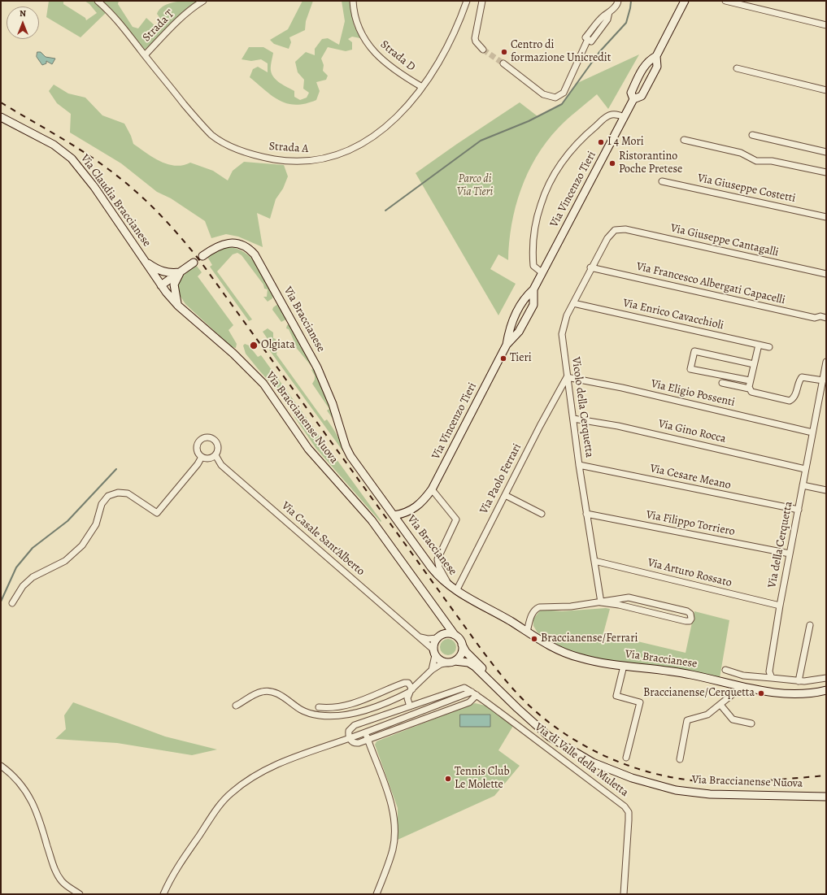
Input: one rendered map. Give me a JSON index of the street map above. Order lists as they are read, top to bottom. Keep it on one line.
{"streets":{"street":["Strada T","Strada D","Strada A","Via Giuseppe Costetti","Via Vincenzo Tieri","Via Claudia Braccianese","Via Giuseppe Cantagalli","Via Francesco Albergati Capacelli","Via Enrico Cavacchioli","Via Braccianese","Via Eligio Possenti","Vicolo della Cerquetta","Via Braccianense Nuova","Via Gino Rocca","Via Cesare Meano","Via Paolo Ferrari","Via Filippo Torriero","Via Casale Sant'Alberto","Via della Cerquetta","Via Arturo Rossato","Via di Valle della Muletta"]},"crossings":[["Strada T","Strada A"],["Strada D","Strada A"],["Via Vincenzo Tieri","Via Braccianese"],["Via Giuseppe Cantagalli","Vicolo della Cerquetta"],["Via Francesco Albergati Capacelli","Vicolo della Cerquetta"],["Via Enrico Cavacchioli","Vicolo della Cerquetta"],["Via Braccianese","Via Paolo Ferrari"],["Via Eligio Possenti","Vicolo della Cerquetta"],["Via Eligio Possenti","Via Paolo Ferrari"],["Via Eligio Possenti","Via della Cerquetta"],["Vicolo della Cerquetta","Via Gino Rocca"],["Vicolo della Cerquetta","Via Cesare Meano"],["Vicolo della Cerquetta","Via Paolo Ferrari"],["Vicolo della Cerquetta","Via Filippo Torriero"],["Vicolo della Cerquetta","Via Arturo Rossato"],["Via Braccianense Nuova","Via Casale Sant'Alberto"],["Via Gino Rocca","Via della Cerquetta"],["Via Cesare Meano","Via della Cerquetta"],["Via Filippo Torriero","Via della Cerquetta"],["Via della Cerquetta","Via Arturo Rossato"]],"parks":["Parco di Via Tieri"],"places":["Centro di formazione Unicredit","I 4 Mori","Ristorantino Poche Pretese","Olgiata","Tieri","Braccianense/Ferrari","Braccianense/Cerquetta","Tennis Club Le Molette"],"north":"top"}
